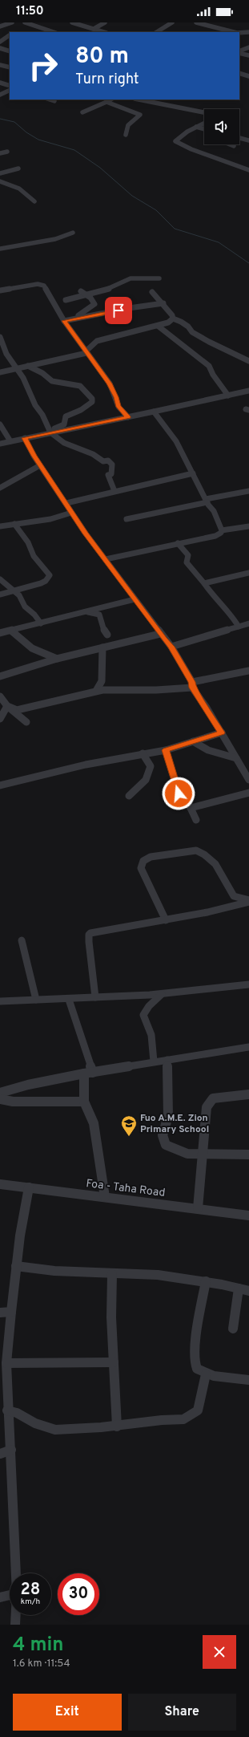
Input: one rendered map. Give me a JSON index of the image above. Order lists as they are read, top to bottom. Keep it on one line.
{"streets":{"street":["Foa - Taha Road"]},"places":{"school or university":["Fuo A.M.E. Zion Primary School"]},"page":{"status":"11:50","turn":["80 m","Turn right"],"speed":"28 km/h","limit":"30","heading":["4 min","1.6 km · 11:54"],"buttons":["Exit","Share"]}}
